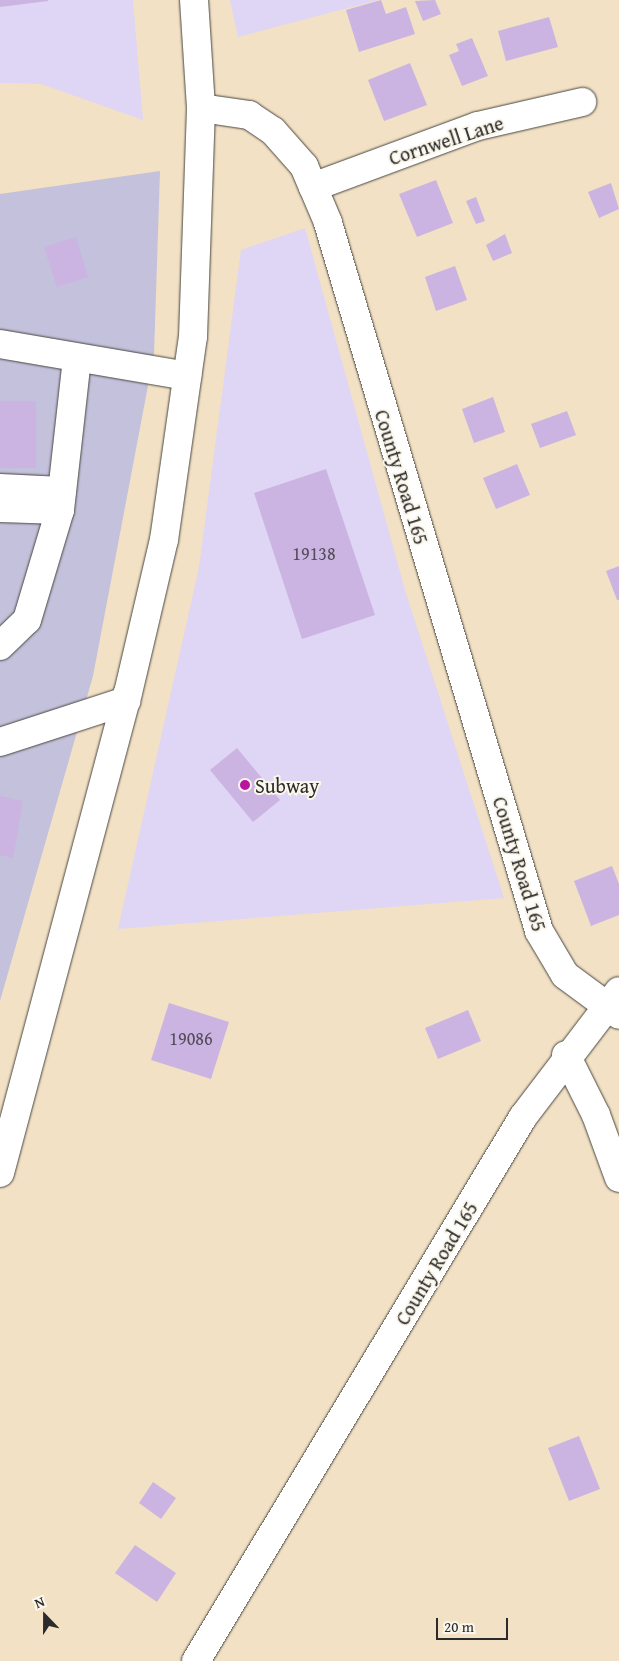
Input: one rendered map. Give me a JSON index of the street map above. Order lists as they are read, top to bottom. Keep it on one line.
{"streets":{"street":["Cornwell Lane","County Road 165"]},"crossings":[["Cornwell Lane","County Road 165"]],"places":["Subway"],"house_numbers":["19138","19086"],"scale_bar":"20 m","north":"top"}
